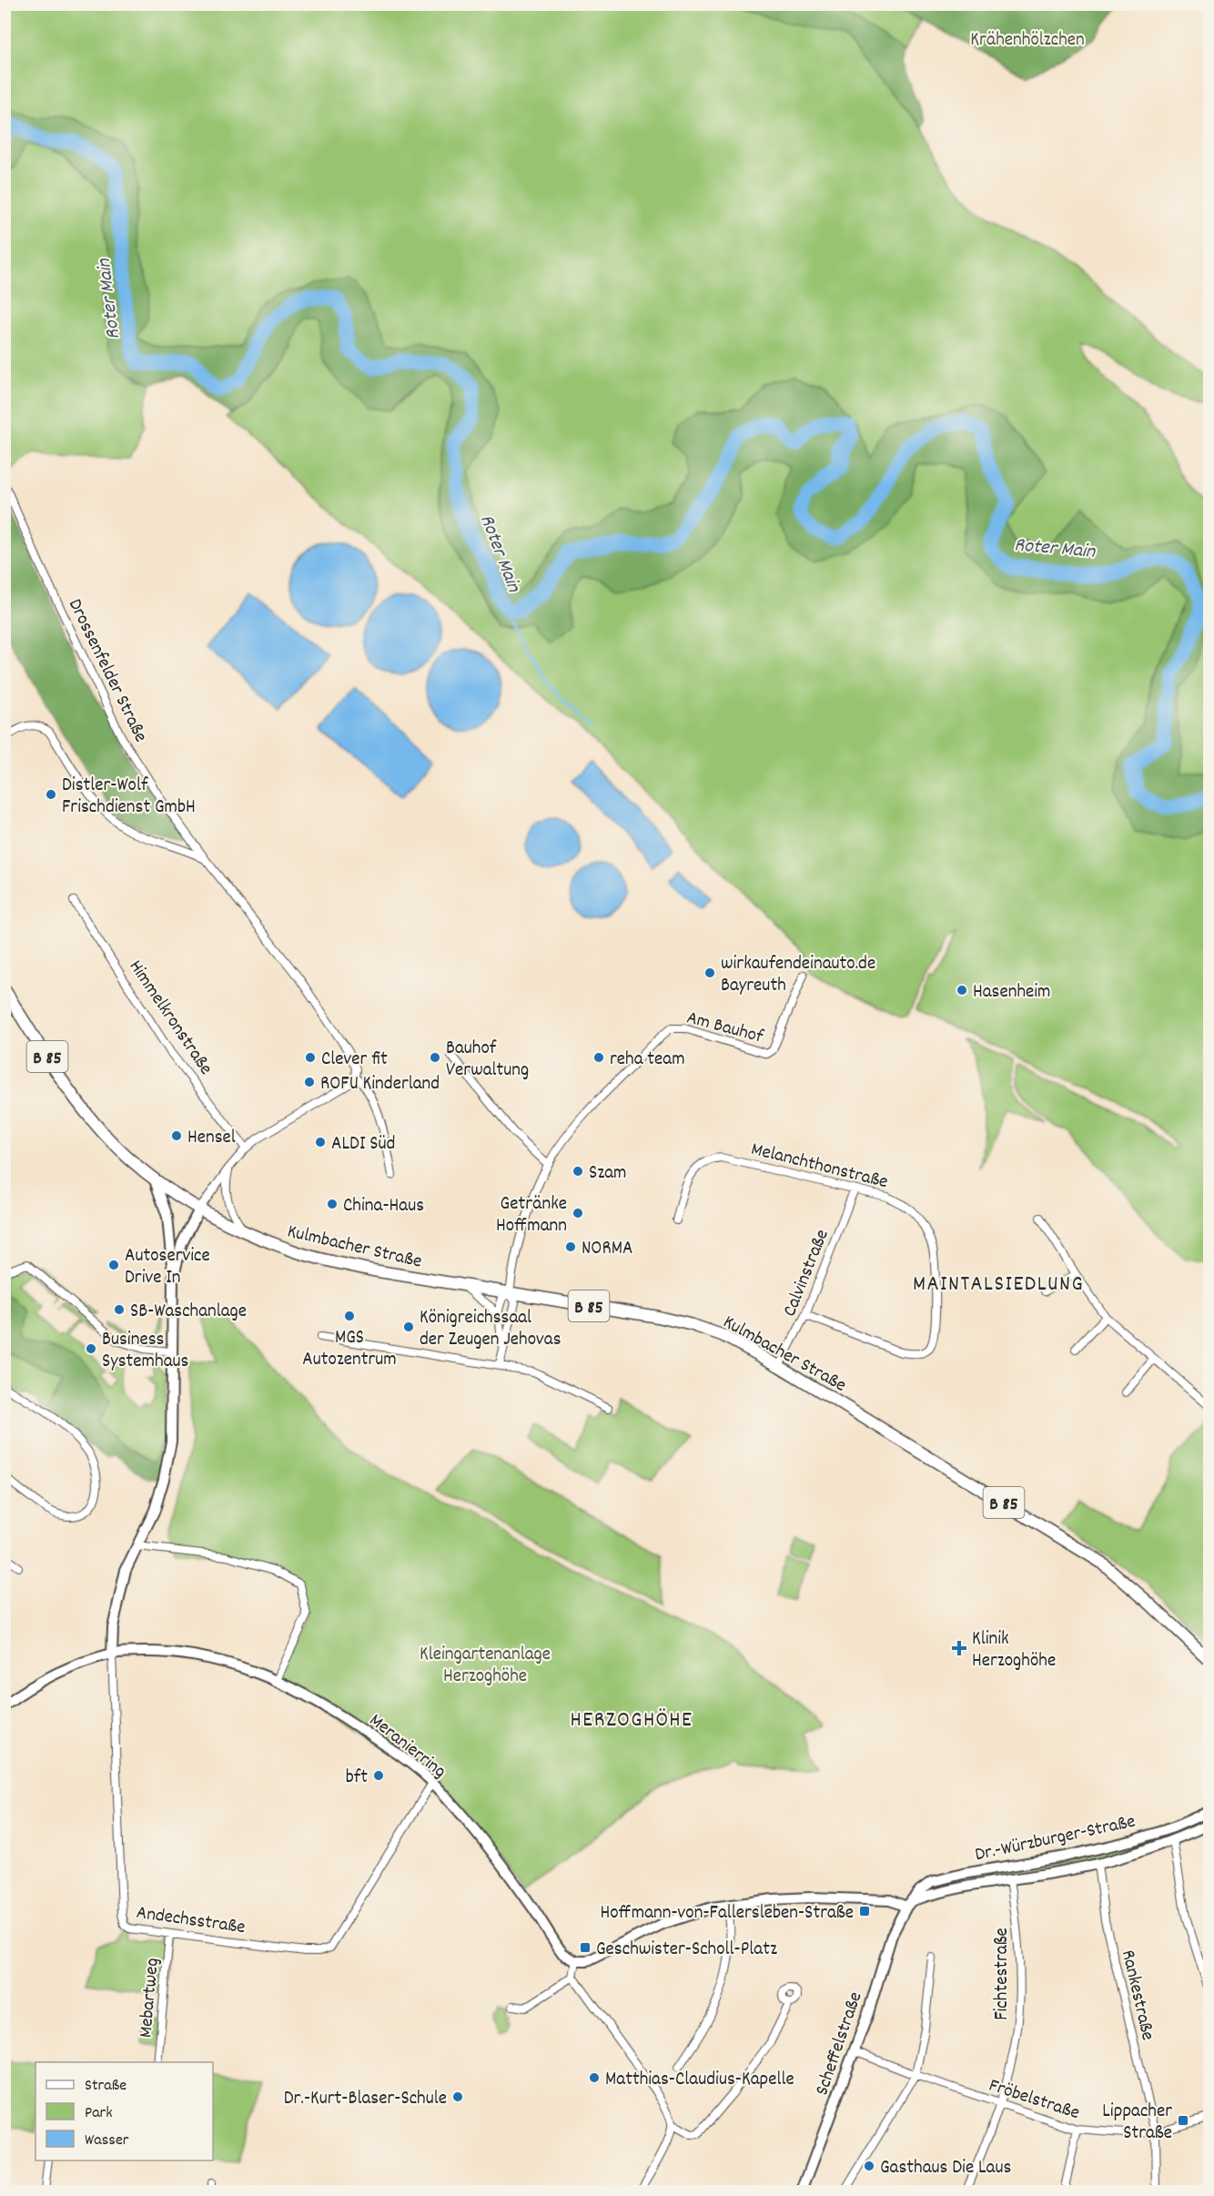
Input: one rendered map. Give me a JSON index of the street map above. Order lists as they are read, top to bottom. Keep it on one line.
{"streets":{"main road":["B 85","Kulmbacher Straße"],"street":["Drossenfelder Straße","Himmelkronstraße","Am Bauhof","Melanchthonstraße","Calvinstraße","Meranierring","Dr.-Würzburger-Straße","Andechsstraße","Fichtestraße","Rankestraße","Mebartweg","Scheffelstraße","Fröbelstraße"]},"crossings":[["Am Bauhof","Kulmbacher Straße"],["B 85","Kulmbacher Straße"],["Melanchthonstraße","Calvinstraße"],["Kulmbacher Straße","Calvinstraße"],["Meranierring","Andechsstraße"],["Dr.-Würzburger-Straße","Fichtestraße"],["Dr.-Würzburger-Straße","Rankestraße"],["Dr.-Würzburger-Straße","Scheffelstraße"],["Andechsstraße","Mebartweg"],["Fichtestraße","Fröbelstraße"],["Rankestraße","Fröbelstraße"],["Scheffelstraße","Fröbelstraße"]],"districts":["MAINTALSIEDLUNG","HERZOGHÖHE"],"water":["Roter Main"],"parks":["Krähenhölzchen","Kleingartenanlage Herzoghöhe"],"places":{"other":["Distler-Wolf Frischdienst GmbH","wirkaufendeinauto.de Bayreuth","Hasenheim","Clever fit","Bauhof Verwaltung","reha team","ROFU Kinderland","Hensel","ALDI Süd","Szam","China-Haus","Getränke Hoffmann","NORMA","Autoservice Drive In","SB-Waschanlage","MGS Autozentrum","Königreichssaal der Zeugen Jehovas","Business Systemhaus","bft","Matthias-Claudius-Kapelle","Dr.-Kurt-Blaser-Schule","Gasthaus Die Laus"],"health":["Klinik Herzoghöhe"],"transit":["Hoffmann-von-Fallersleben-Straße","Geschwister-Scholl-Platz","Lippacher Straße"]},"legend":["Straße","Park","Wasser"]}
